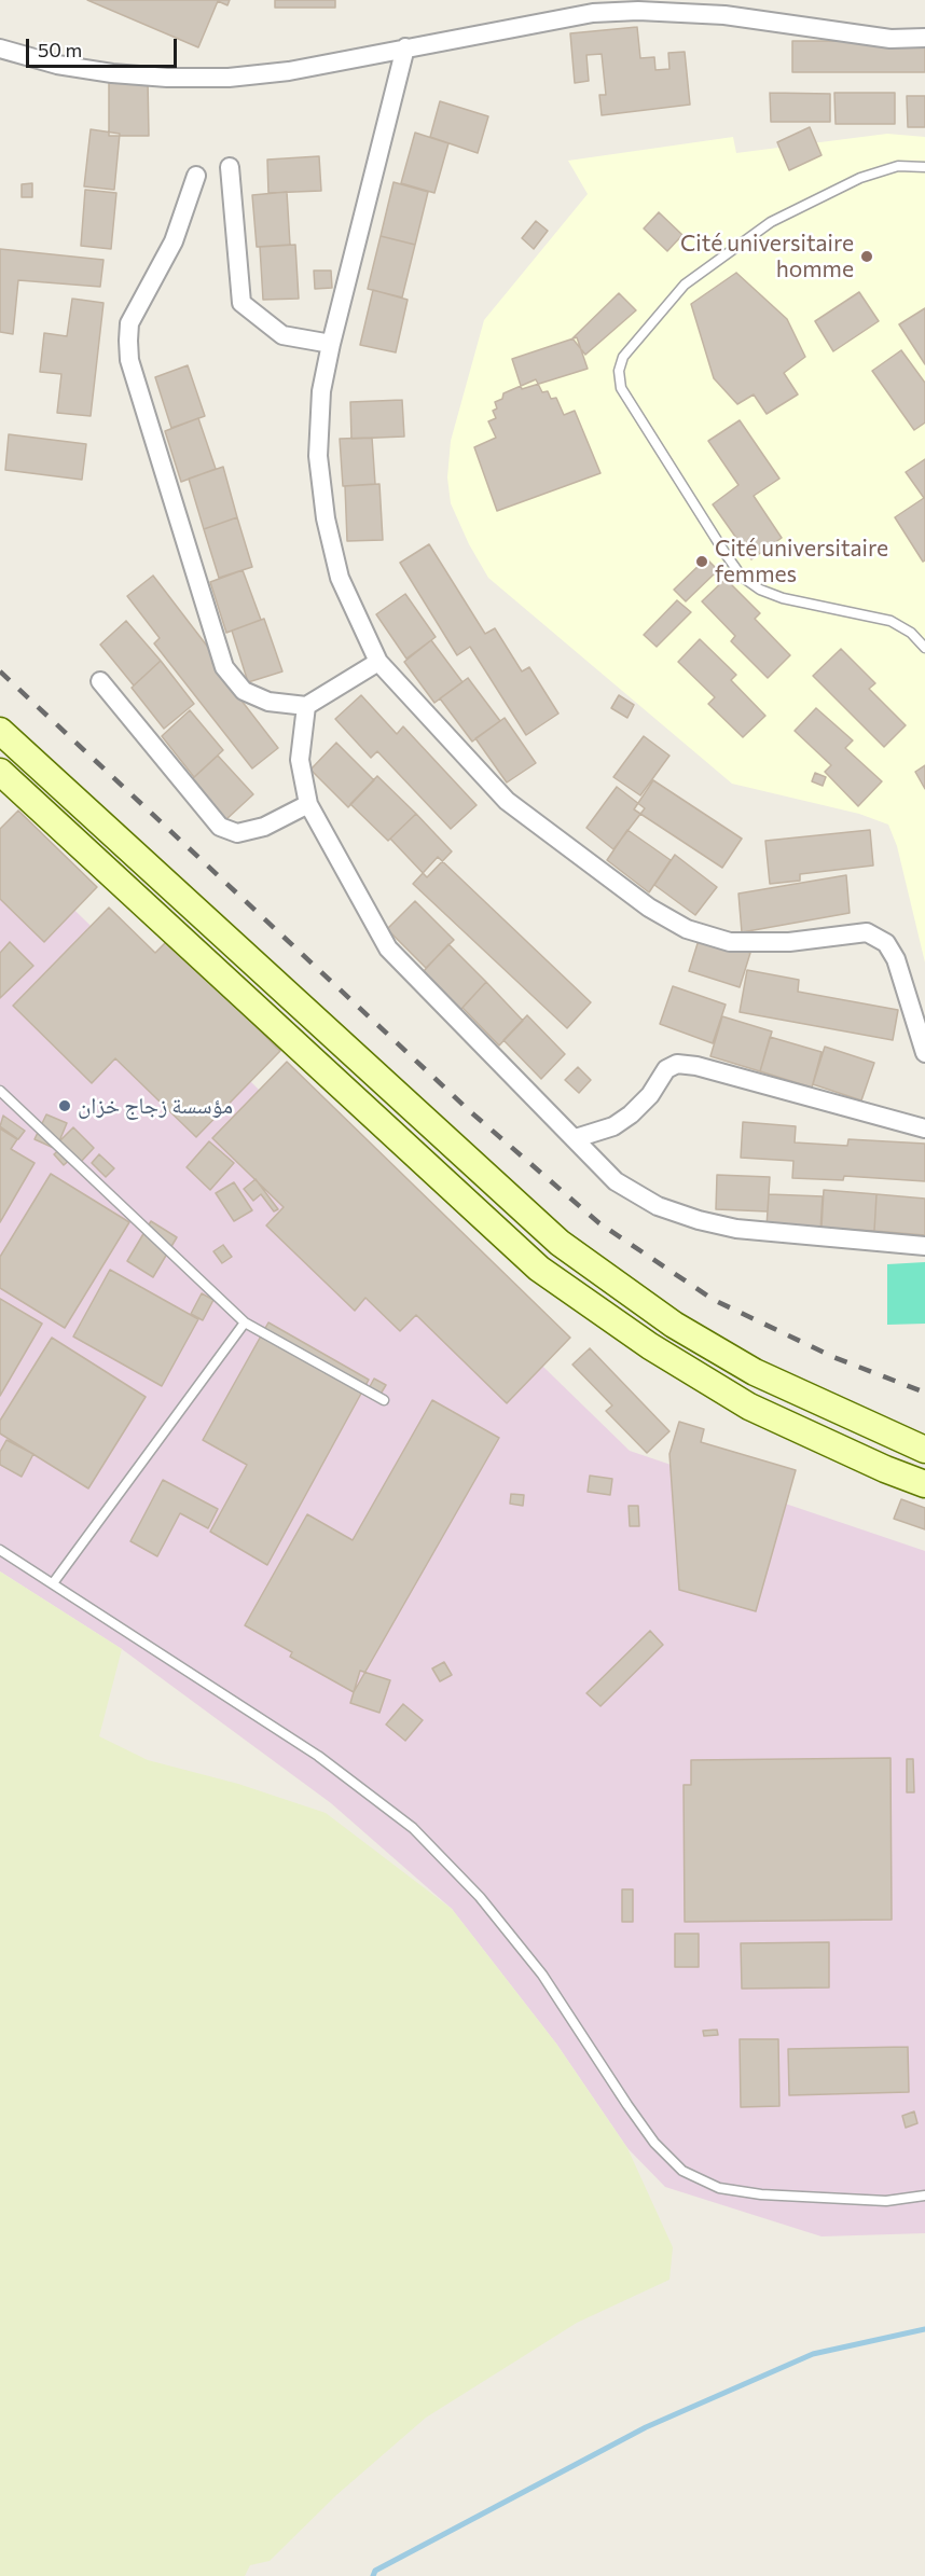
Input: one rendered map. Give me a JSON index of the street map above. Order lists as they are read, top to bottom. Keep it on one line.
{"places":["Cité universitaire homme","Cité universitaire femmes","مؤسسة زجاج خزان"],"scale_bar":"50 m"}
